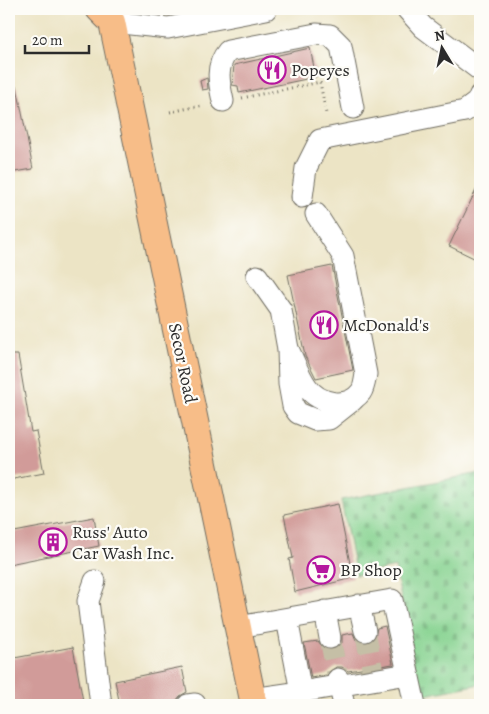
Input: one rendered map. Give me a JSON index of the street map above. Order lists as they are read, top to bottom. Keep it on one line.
{"streets":{"main road":["Secor Road"]},"places":{"restaurant":["Popeyes","McDonald's"],"building":["Russ' Auto Car Wash Inc."],"supermarket":["BP Shop"]},"scale_bar":"20 m","north":"top"}
